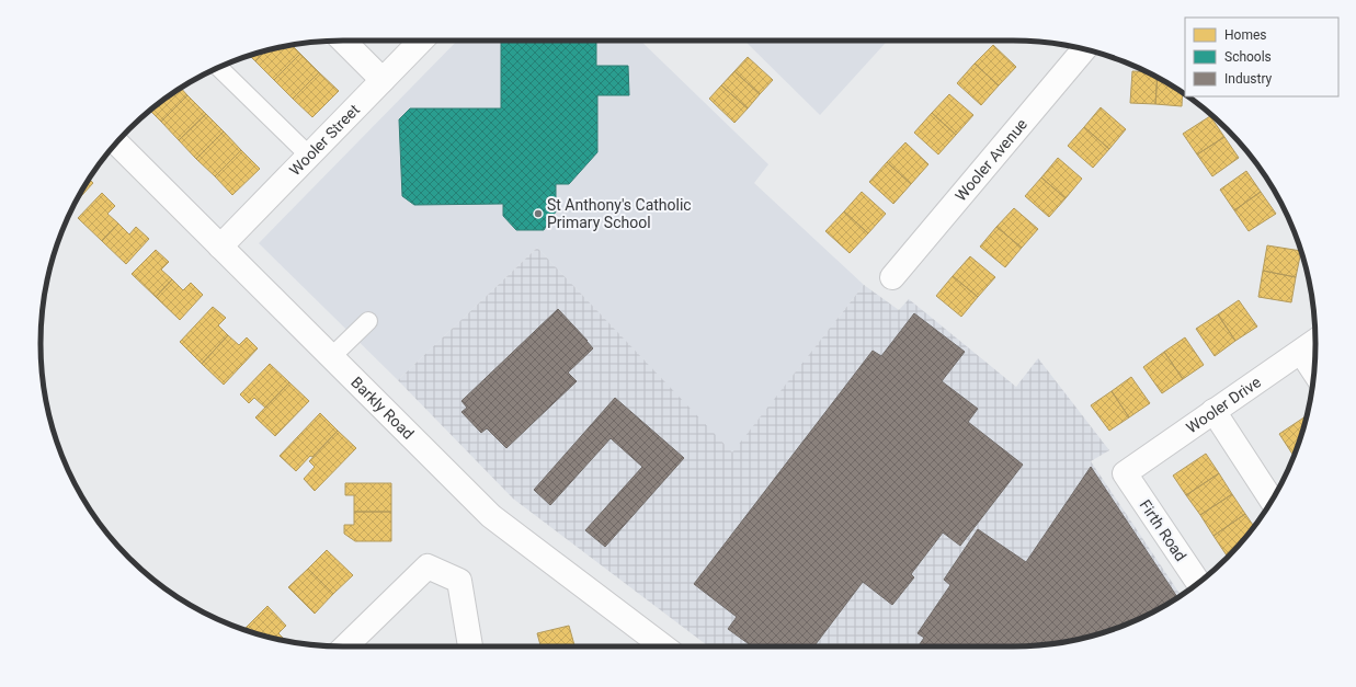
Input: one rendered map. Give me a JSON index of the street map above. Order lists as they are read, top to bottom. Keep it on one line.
{"streets":{"street":["Wooler Street","Wooler Avenue","Wooler Drive","Barkly Road","Firth Road"]},"crossings":[["Wooler Street","Barkly Road"],["Wooler Drive","Firth Road"]],"places":["St Anthony's Catholic Primary School"],"legend":["Homes","Schools","Industry"]}
